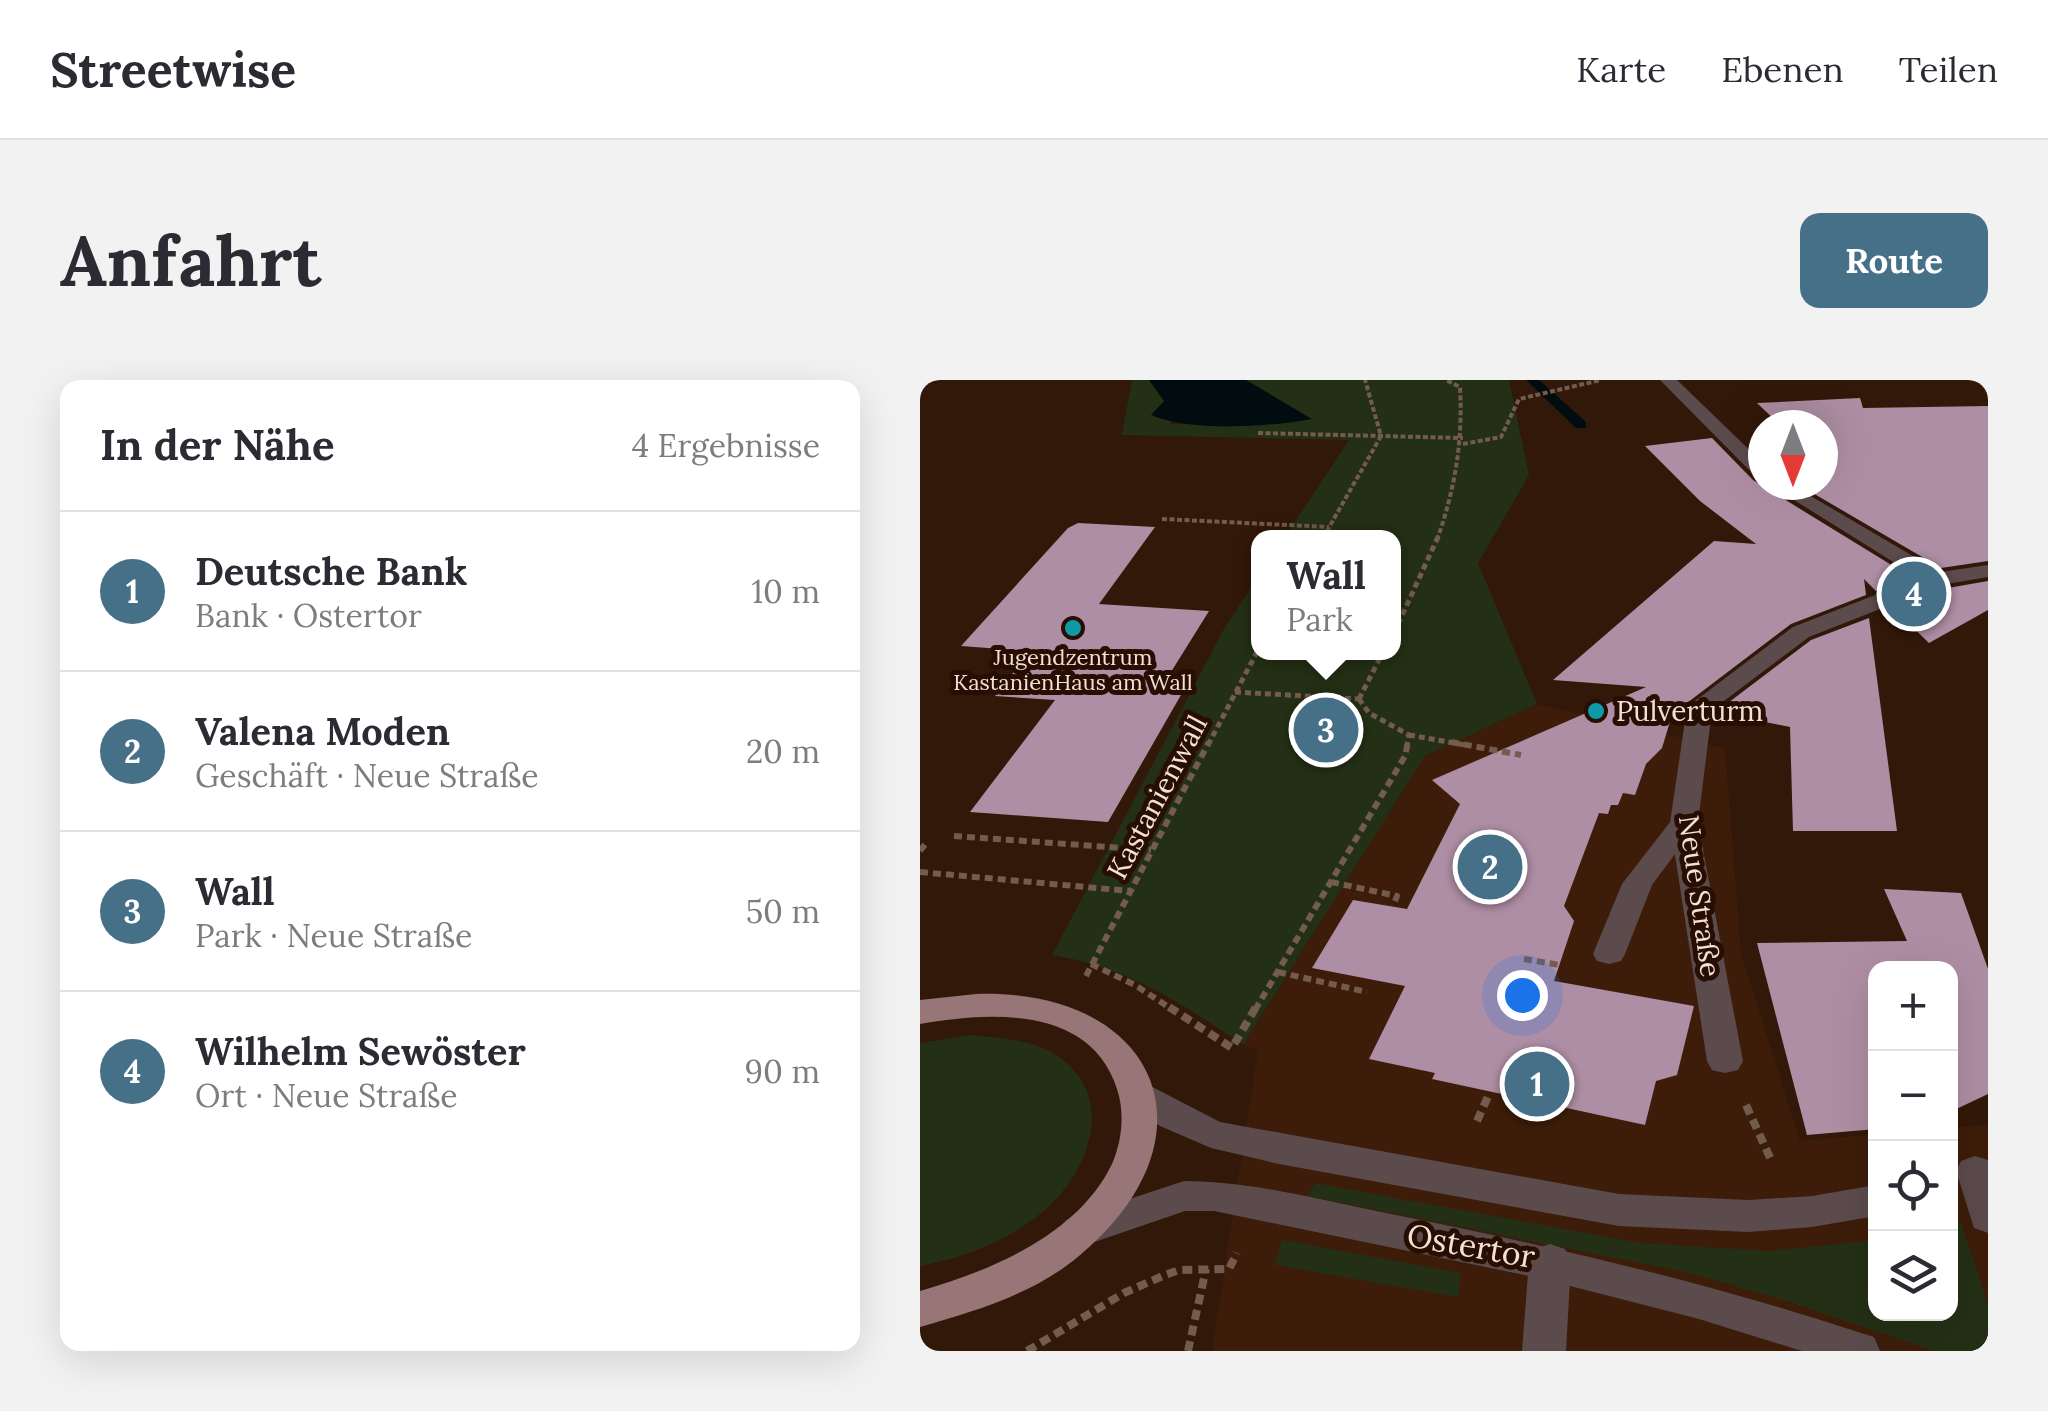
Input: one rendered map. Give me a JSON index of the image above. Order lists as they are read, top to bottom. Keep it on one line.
{"streets":{"main road":["Ostertor"],"street":["Neue Straße"],"path":["Kastanienwall"]},"places":["Jugendzentrum KastanienHaus am Wall","Pulverturm"],"north":"bottom","page":{"header":"Streetwise","nav":["Karte","Ebenen","Teilen"],"buttons":"Route","title":"Anfahrt","heading":["In der Nähe","4 Ergebnisse"],"list":[{"mark":"1","name":"Deutsche Bank","note":"Bank · Ostertor","value":"10 m"},{"mark":"2","name":"Valena Moden","note":"Geschäft · Neue Straße","value":"20 m"},{"mark":"3","name":"Wall","note":"Park · Neue Straße","value":"50 m"},{"mark":"4","name":"Wilhelm Sewöster","note":"Ort · Neue Straße","value":"90 m"}],"popup":["Wall","Park"],"pins":["4","3","2","1"],"map_buttons":["+","−"]}}
